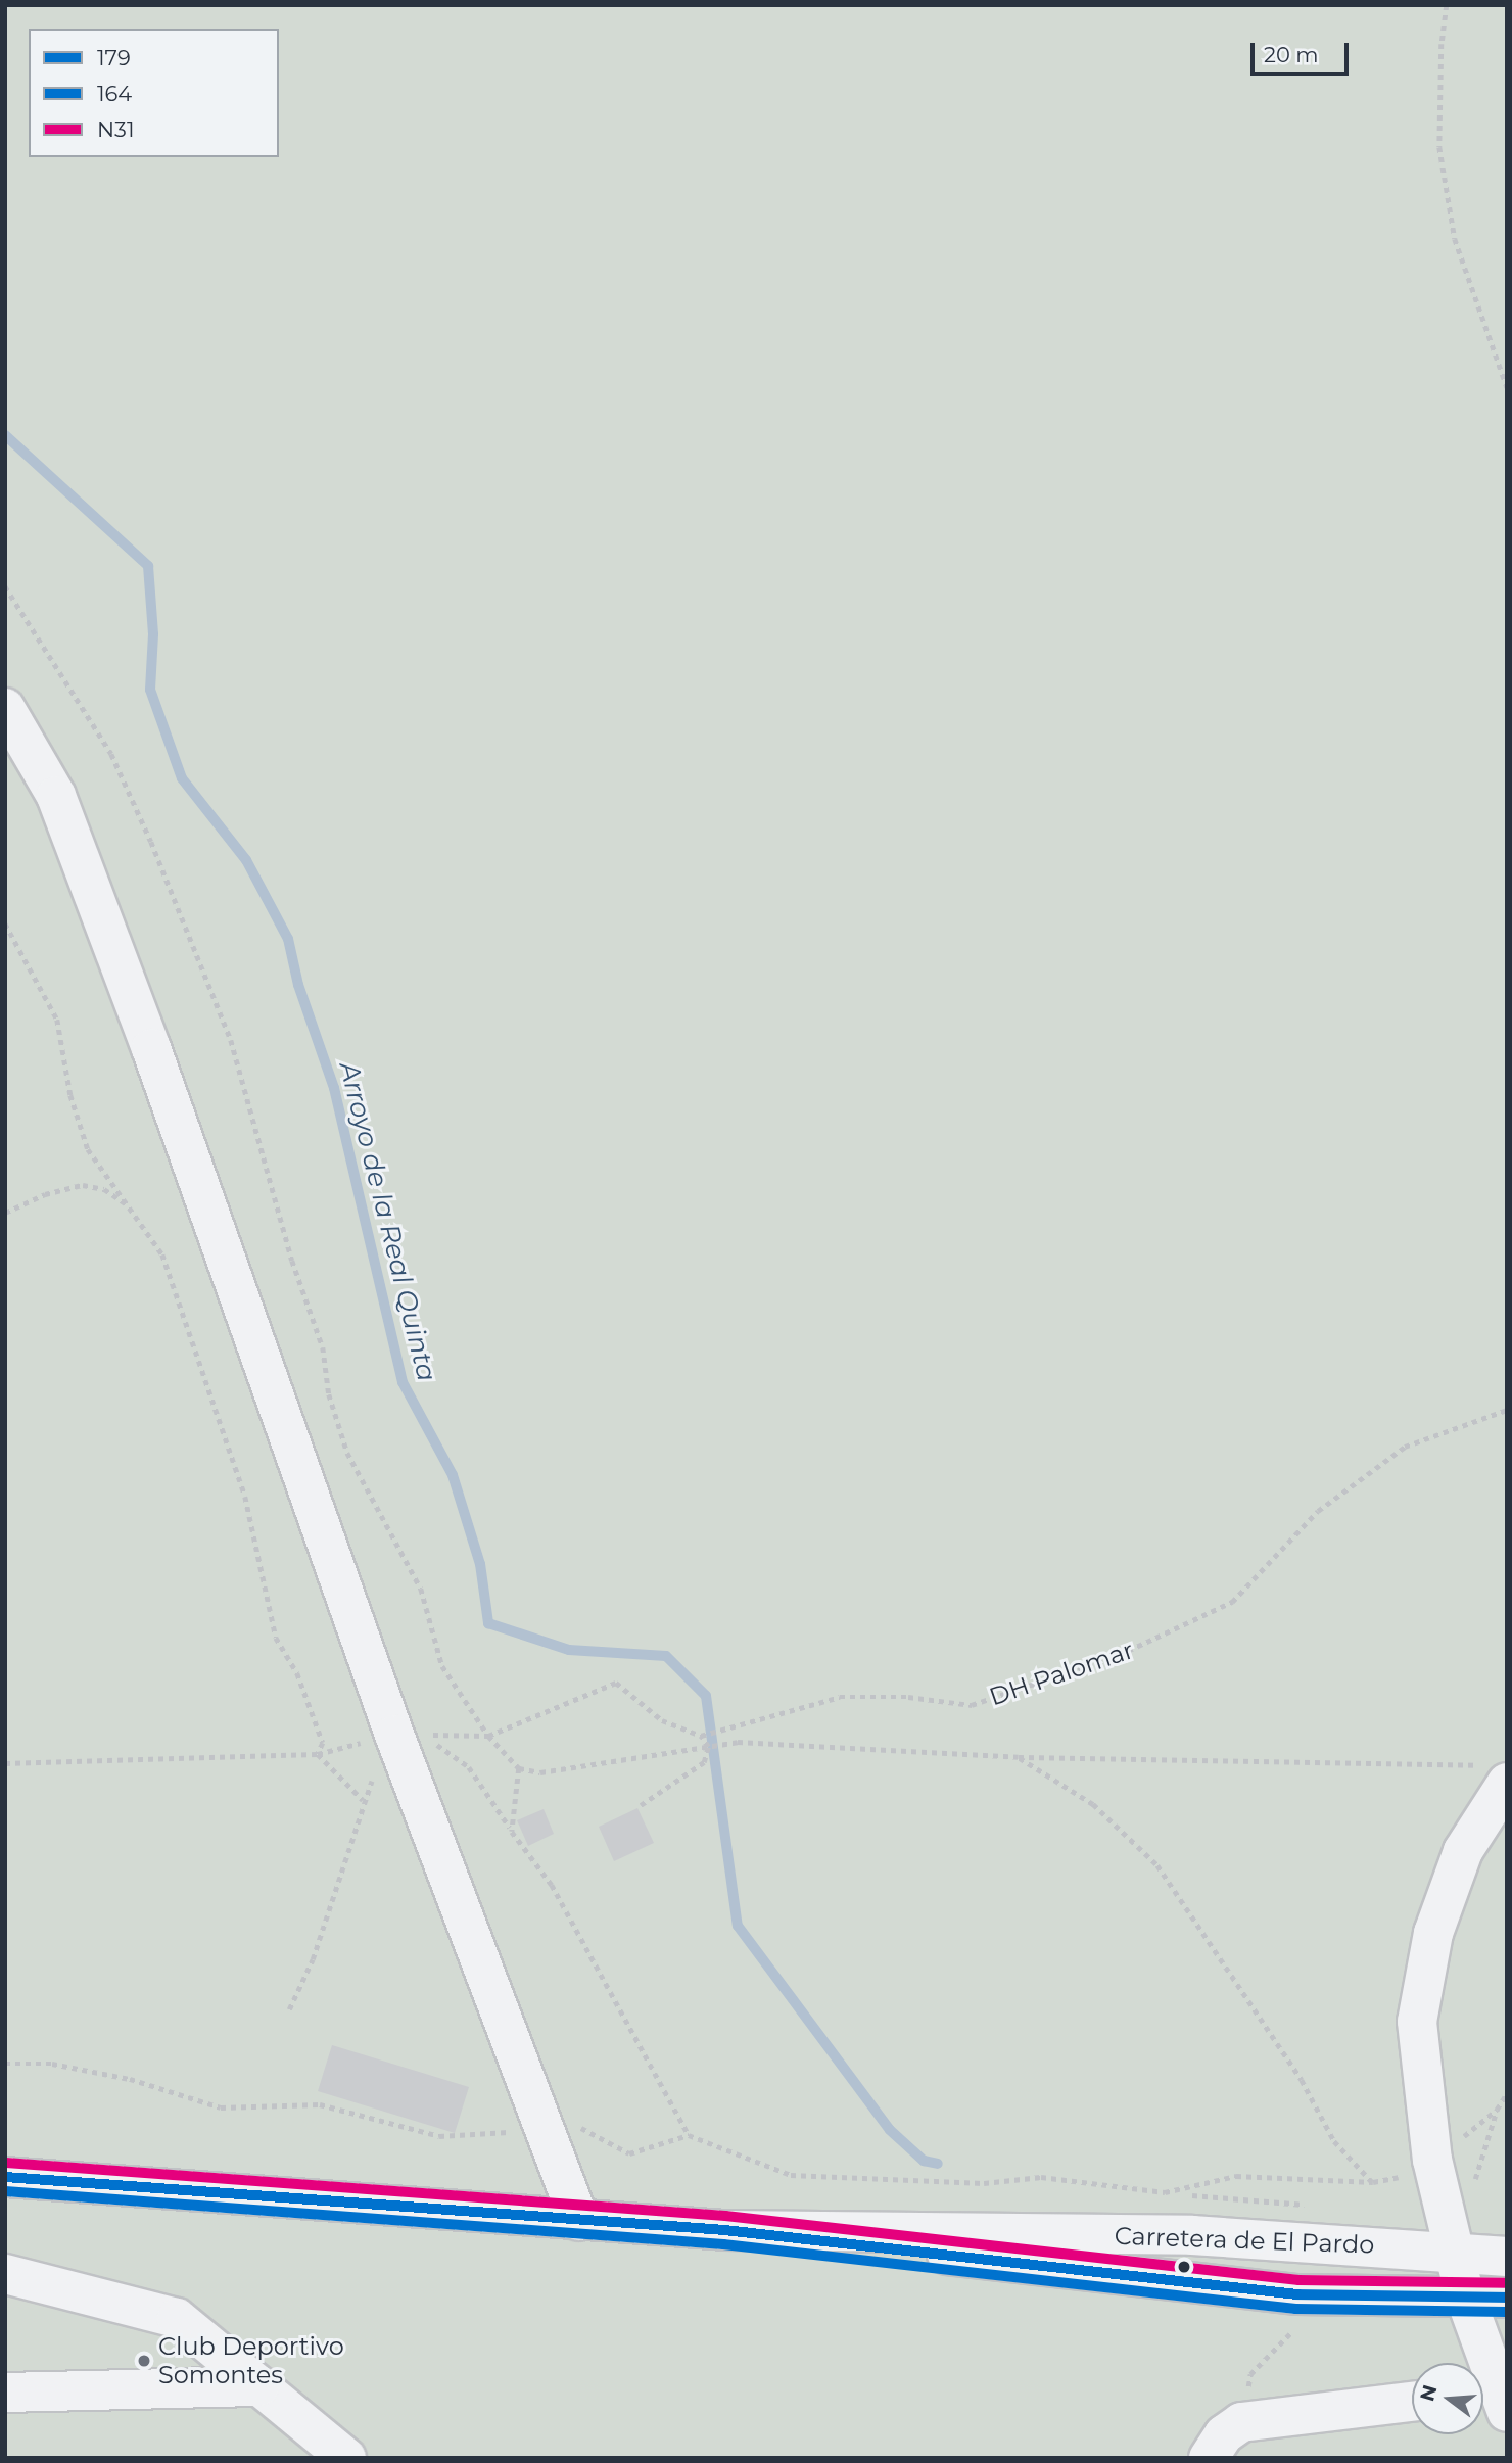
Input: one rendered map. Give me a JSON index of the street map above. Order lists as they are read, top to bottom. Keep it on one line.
{"streets":{"street":["Carretera de El Pardo"],"path":["DH Palomar"]},"water":["Arroyo de la Real Quinta"],"places":["Club Deportivo Somontes"],"lines":["transit line N31","transit line 179","transit line 164"],"legend":["179","164","N31"],"scale_bar":"20 m","north":"left"}
